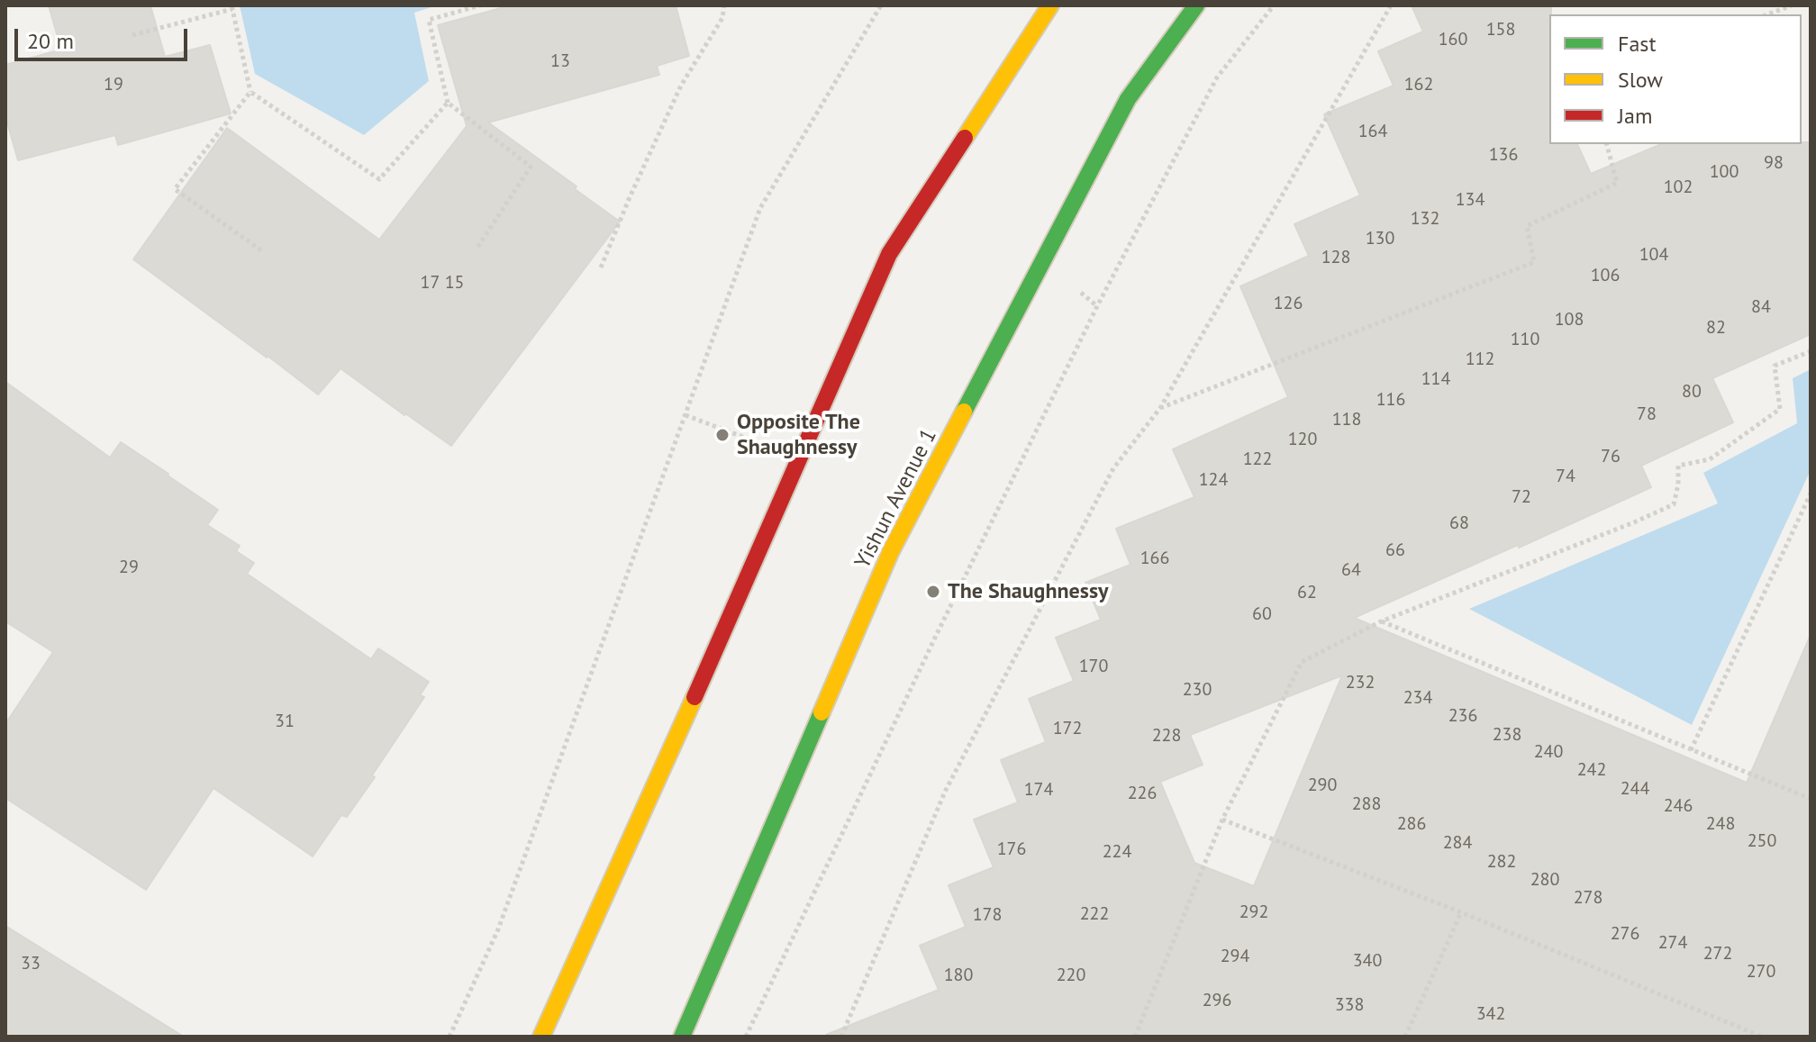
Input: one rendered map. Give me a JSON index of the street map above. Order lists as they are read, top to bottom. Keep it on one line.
{"streets":{"main road":["Yishun Avenue 1"]},"places":["Opposite The Shaughnessy","The Shaughnessy"],"house_numbers":["158","160","13","19","162","164","136","98","100","102","134","132","130","104","128","106","17 15","126","84","108","82","110","112","114","80","116","78","118","120","76","122","74","124","72","68","66","166","29","64","62","60","170","232","230","234","236","31","172","238","228","240","242","290","244","174","226","288","246","286","248","250","284","176","224","282","280","278","292","222","178","276","274","272","294","340","33","270","180","220","296","338","342"],"legend":["Fast","Slow","Jam"],"scale_bar":"20 m"}
